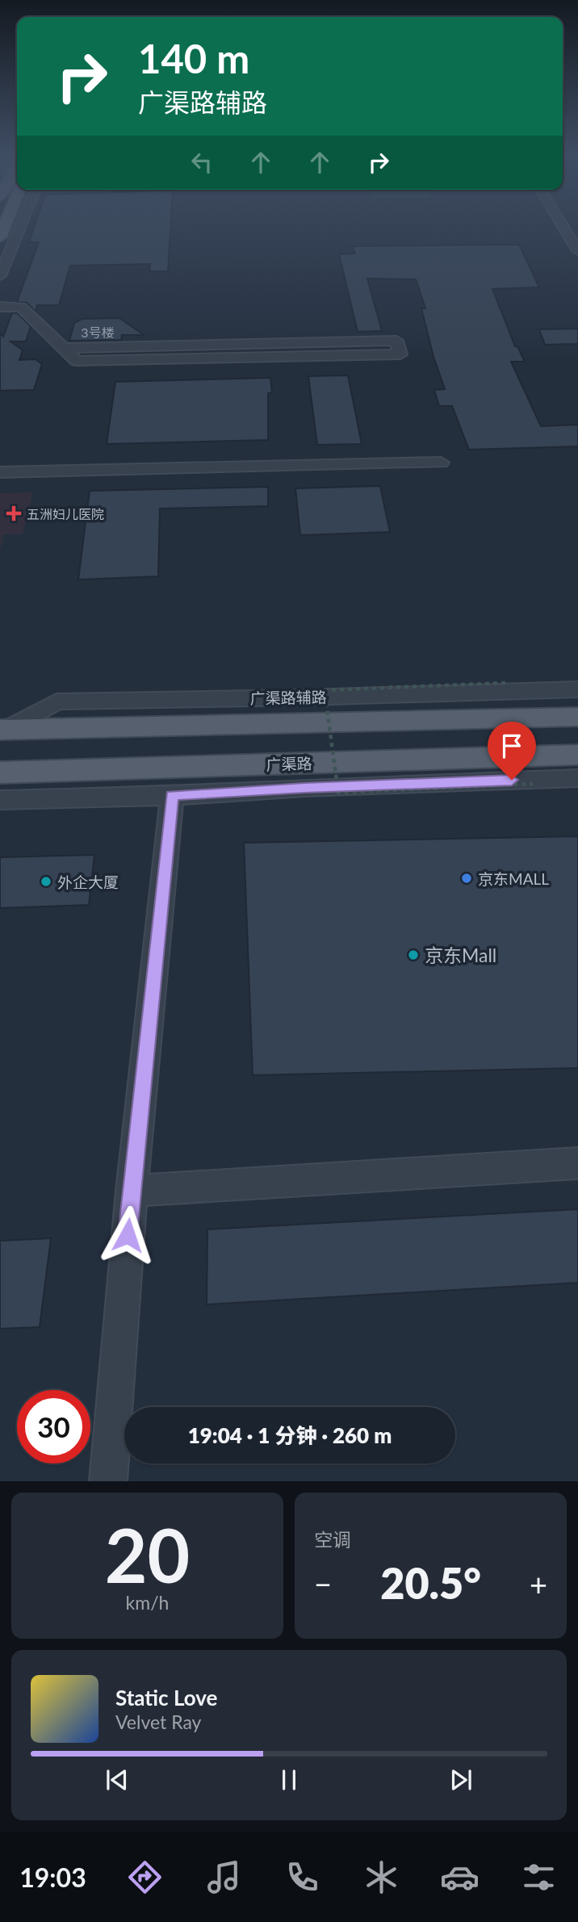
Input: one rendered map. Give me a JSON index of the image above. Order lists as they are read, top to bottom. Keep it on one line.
{"streets":{"main road":["广渠路"],"street":["广渠路辅路"]},"places":{"health":["五洲妇儿医院"],"other":["京东MALL","外企大厦","京东Mall"]},"house_numbers":["3号楼"],"page":{"turn":["140 m","广渠路辅路"],"limit":"30","trip":"19:04 · 1 分钟 · 260 m","tile":[["20","km/h"],"空调"],"heat":["−","20.5°","+"],"song":["Static Love","Velvet Ray"],"tabs":"19:03"}}
